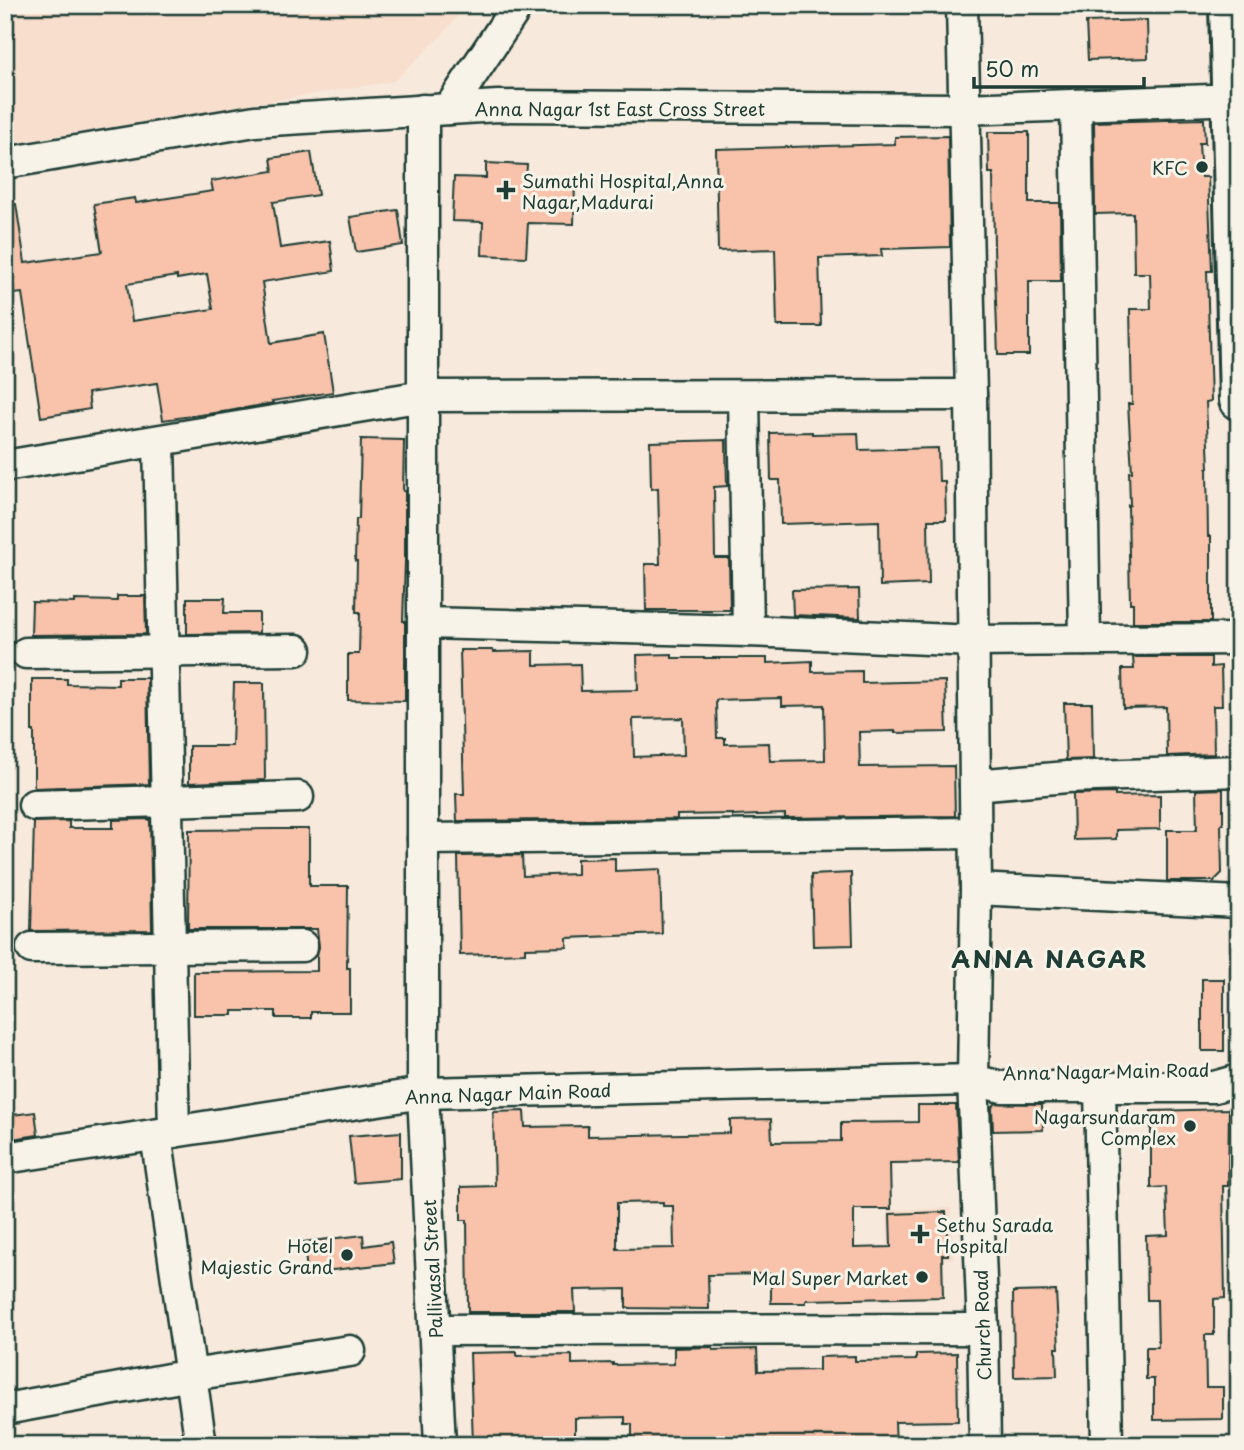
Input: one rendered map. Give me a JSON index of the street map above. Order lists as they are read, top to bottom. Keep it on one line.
{"streets":{"street":["Anna Nagar 1st East Cross Street","Anna Nagar Main Road","Pallivasal Street","Church Road"]},"crossings":[["Anna Nagar 1st East Cross Street","Pallivasal Street"],["Anna Nagar 1st East Cross Street","Church Road"],["Anna Nagar Main Road","Pallivasal Street"],["Anna Nagar Main Road","Church Road"]],"districts":["ANNA NAGAR"],"places":{"other":["KFC","Nagarsundaram Complex","Hotel Majestic Grand","Mal Super Market"],"health":["Sumathi Hospital,Anna Nagar,Madurai","Sethu Sarada Hospital"]},"scale_bar":"50 m"}
